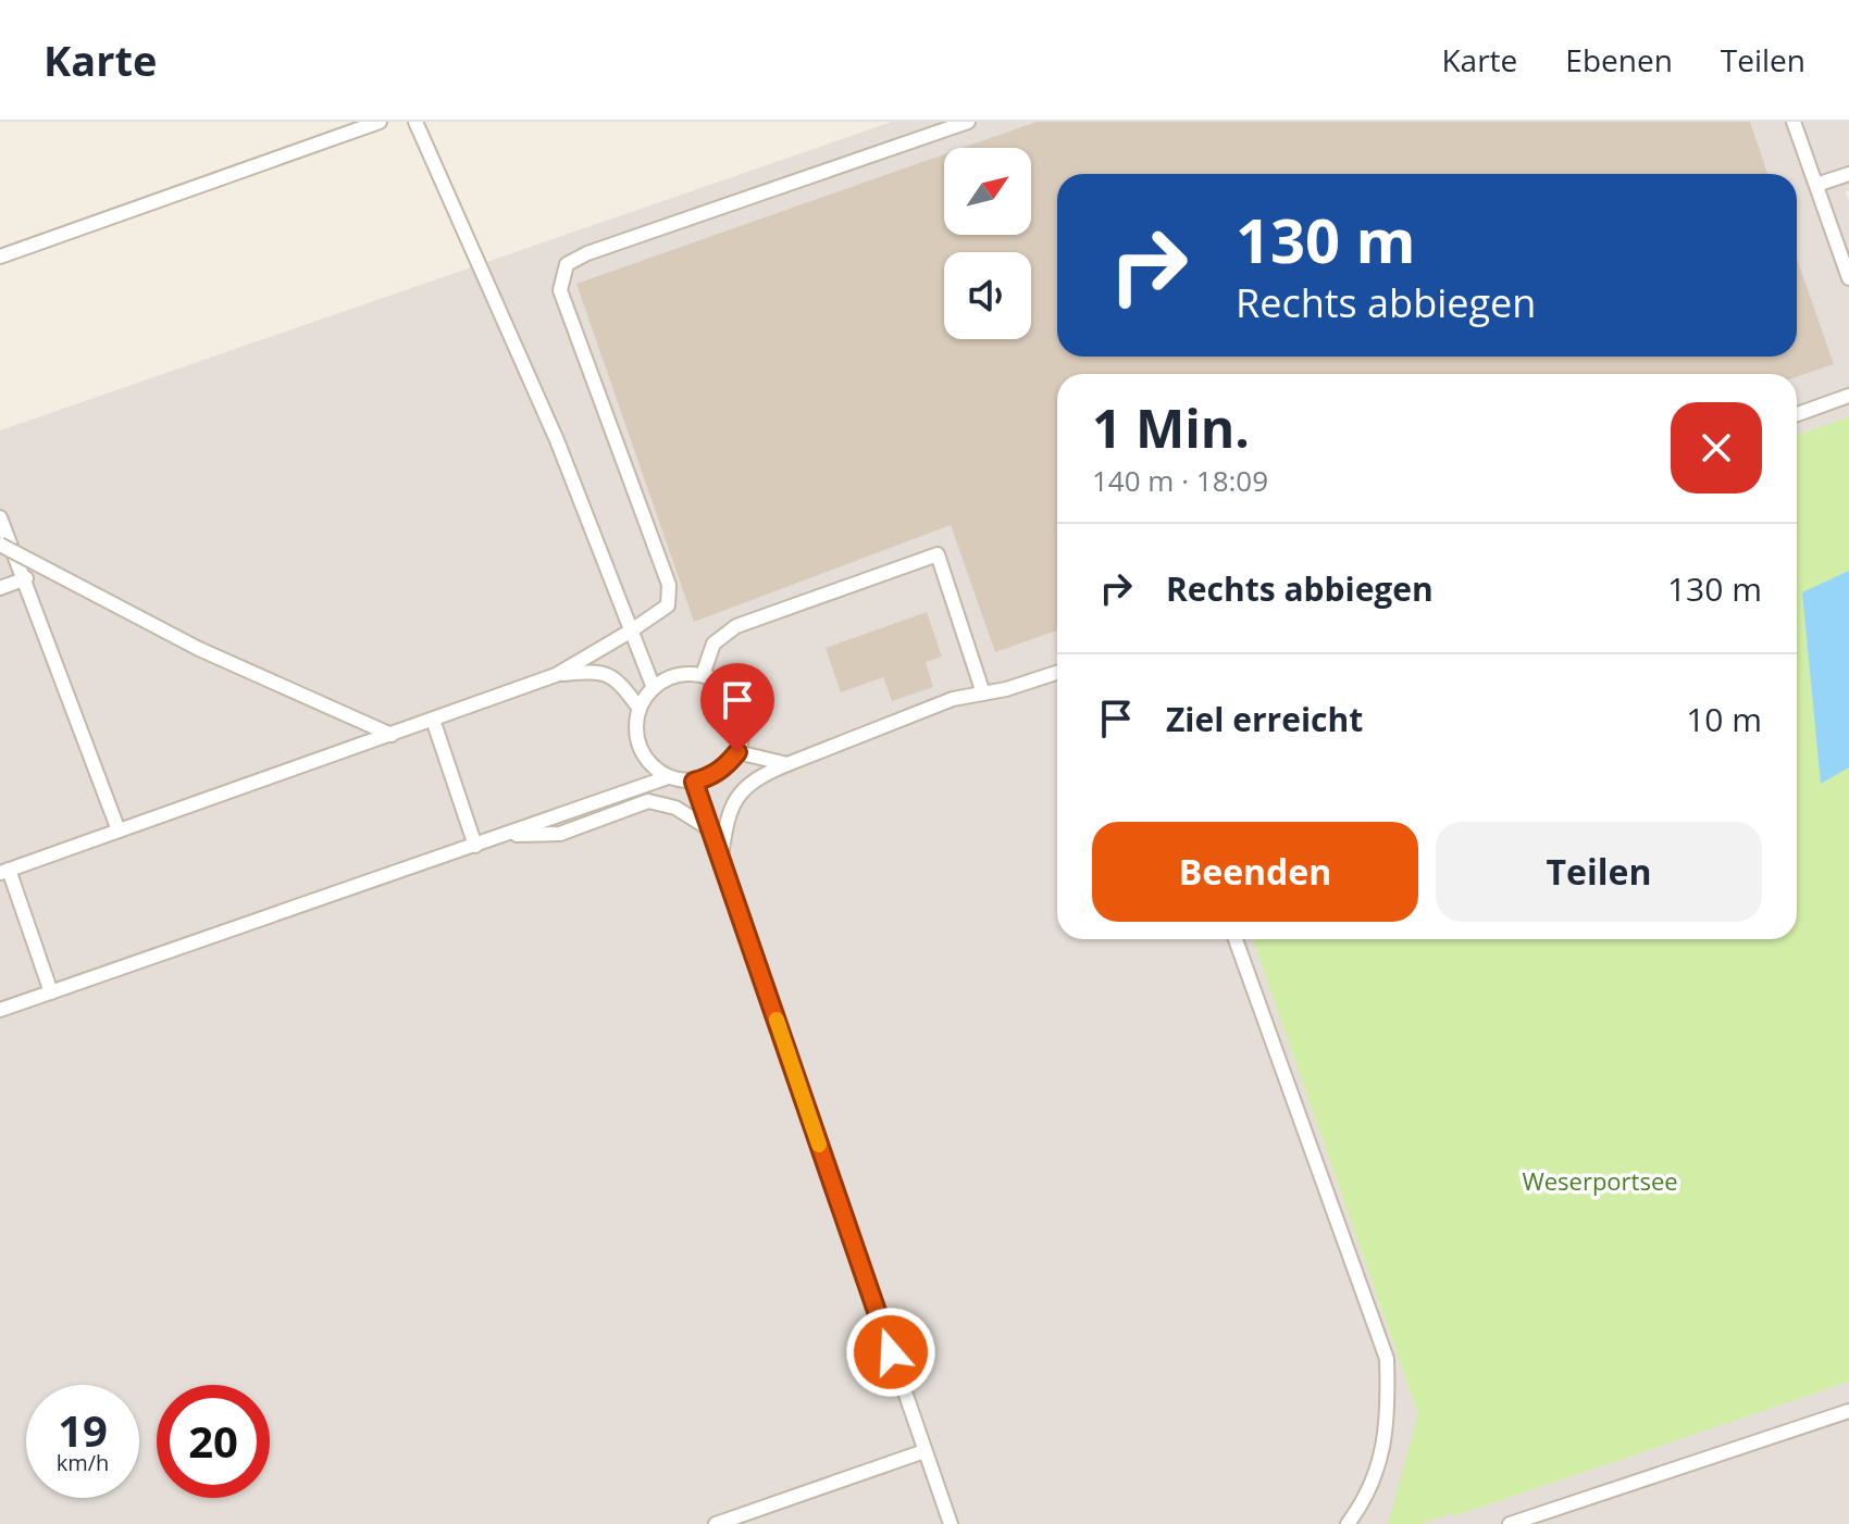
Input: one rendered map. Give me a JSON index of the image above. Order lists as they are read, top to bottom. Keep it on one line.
{"parks":["Weserportsee"],"north":"top right","page":{"header":"Karte","nav":["Karte","Ebenen","Teilen"],"turn":["130 m","Rechts abbiegen"],"heading":["1 Min.","140 m · 18:09"],"list":[{"name":"Rechts abbiegen","value":"130 m"},{"name":"Ziel erreicht","value":"10 m"}],"buttons":["Beenden","Teilen"],"speed":"19 km/h","limit":"20"}}
